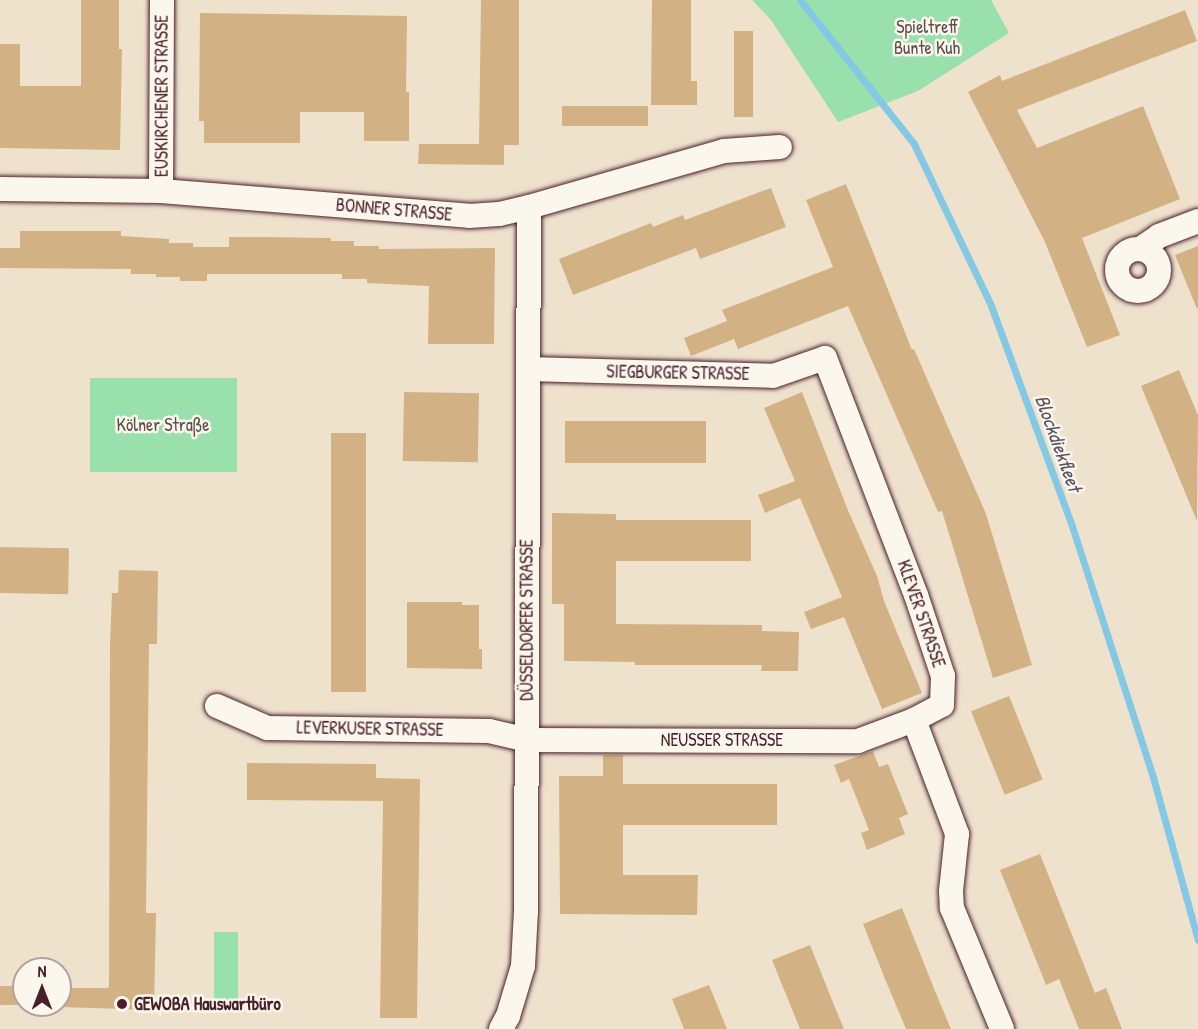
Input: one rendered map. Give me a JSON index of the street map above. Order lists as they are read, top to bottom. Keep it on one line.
{"streets":{"street":["EUSKIRCHENER STRASSE","BONNER STRASSE","SIEGBURGER STRASSE","KLEVER STRASSE","DÜSSELDORFER STRASSE","LEVERKUSER STRASSE","NEUSSER STRASSE"]},"crossings":[["EUSKIRCHENER STRASSE","BONNER STRASSE"],["BONNER STRASSE","DÜSSELDORFER STRASSE"],["SIEGBURGER STRASSE","KLEVER STRASSE"],["SIEGBURGER STRASSE","DÜSSELDORFER STRASSE"],["KLEVER STRASSE","NEUSSER STRASSE"],["DÜSSELDORFER STRASSE","LEVERKUSER STRASSE"],["DÜSSELDORFER STRASSE","NEUSSER STRASSE"],["LEVERKUSER STRASSE","NEUSSER STRASSE"]],"water":["Blockdiekfleet"],"parks":["Spieltreff Bunte Kuh","Kölner Straße"],"places":["GEWOBA Hauswartbüro"],"north":"top"}
